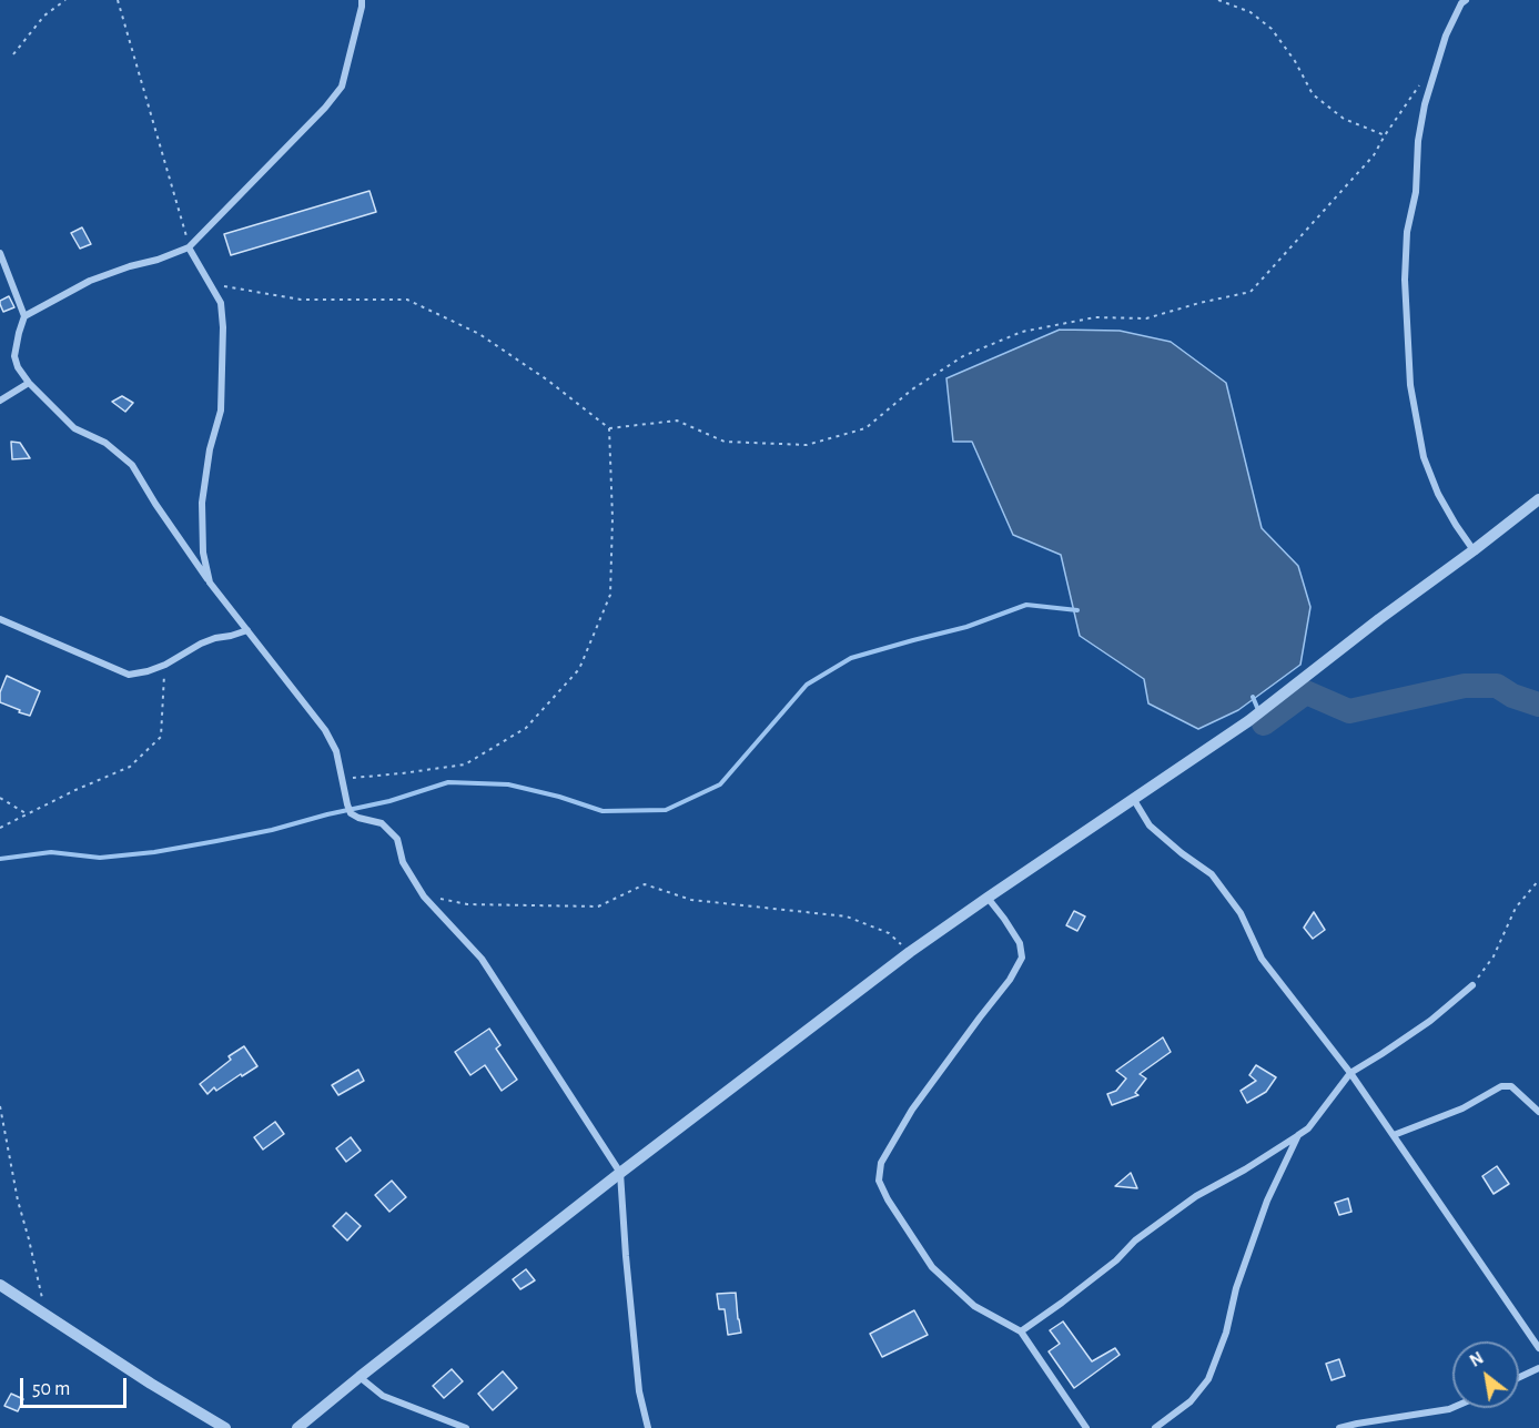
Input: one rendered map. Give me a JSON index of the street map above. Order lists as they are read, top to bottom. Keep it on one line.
{"scale_bar":"50 m","north":"top left"}
